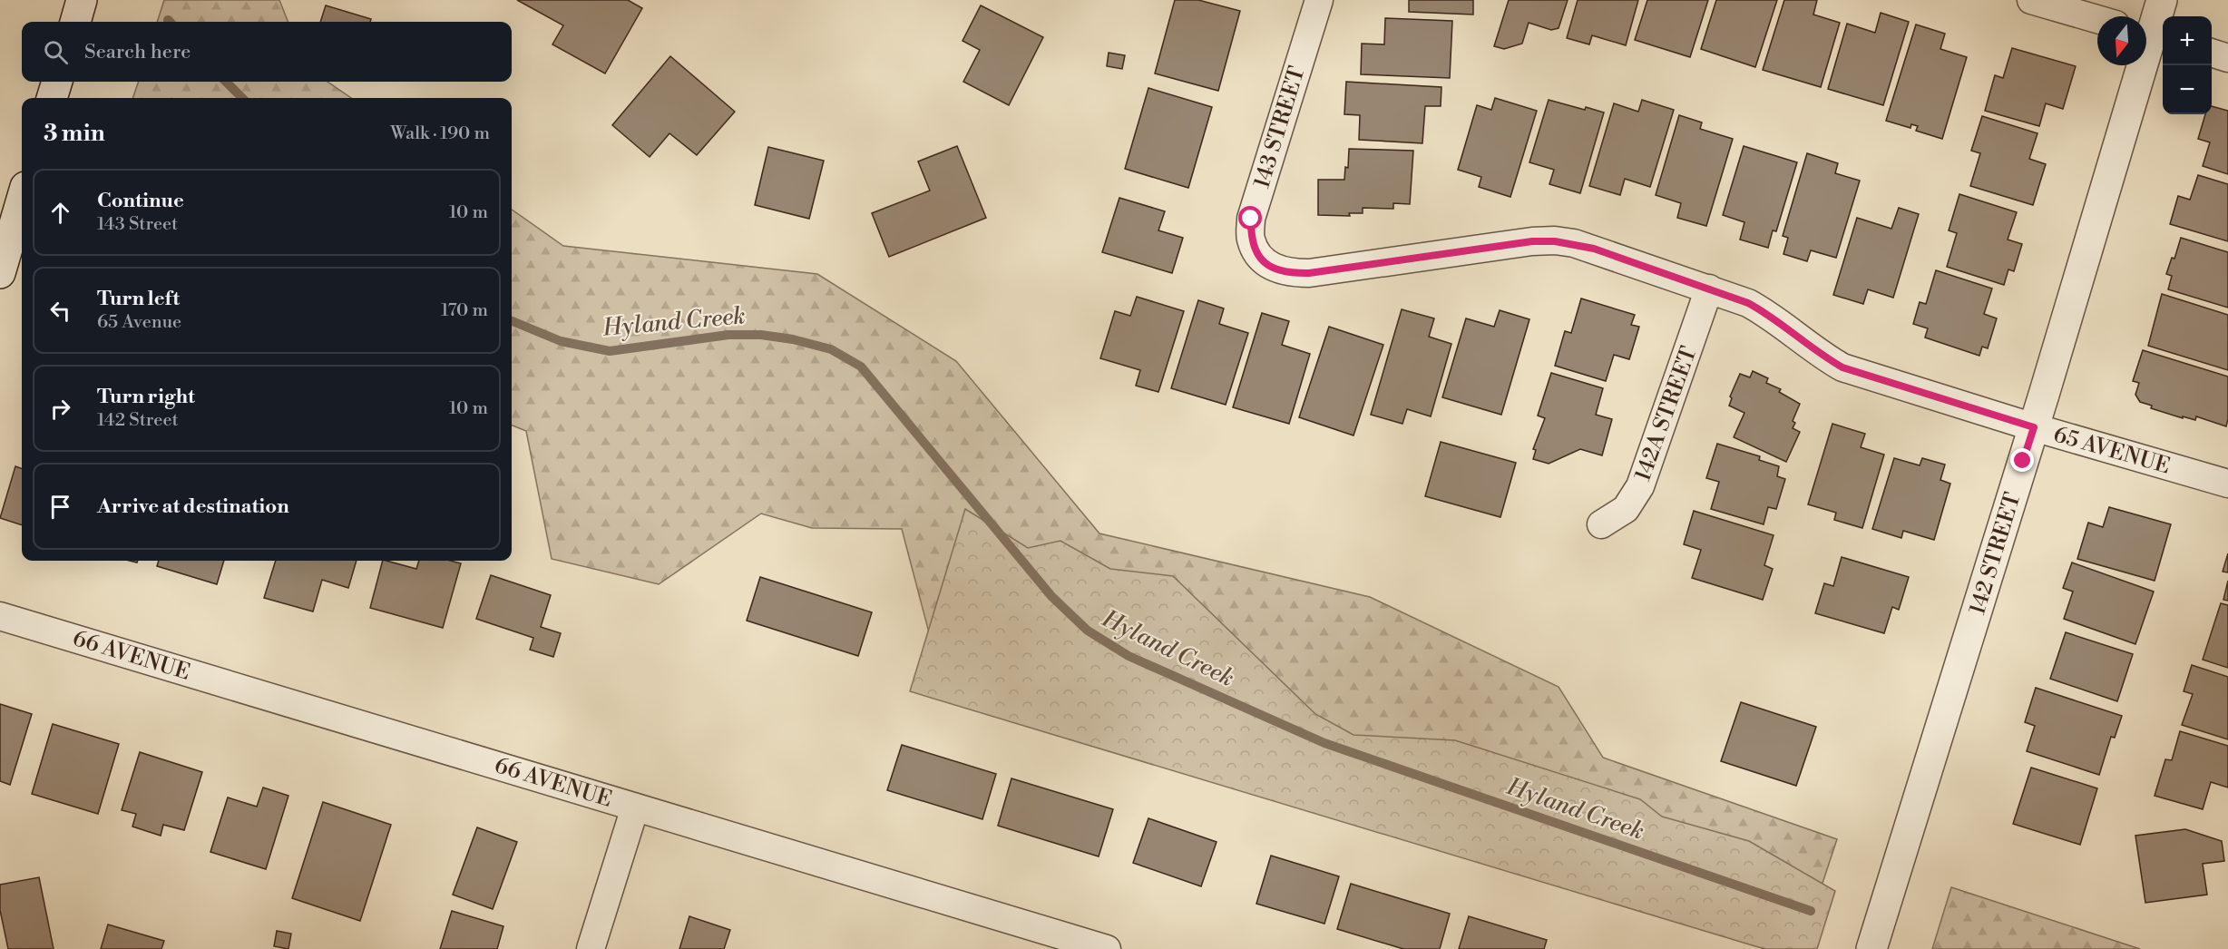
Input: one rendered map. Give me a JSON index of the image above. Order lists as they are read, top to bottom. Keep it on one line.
{"streets":{"street":["143 STREET","142A STREET","65 AVENUE","142 STREET","66 AVENUE"]},"crossings":[["143 STREET","65 AVENUE"],["142A STREET","65 AVENUE"],["65 AVENUE","142 STREET"]],"water":["Hyland Creek"],"north":"bottom","page":{"map_buttons":["+","−"],"search":"Search here","heading":["3 min","Walk · 190 m"],"list":[["Continue","143 Street","10 m"],["Turn left","65 Avenue","170 m"],["Turn right","142 Street","10 m"],"Arrive at destination"]}}
